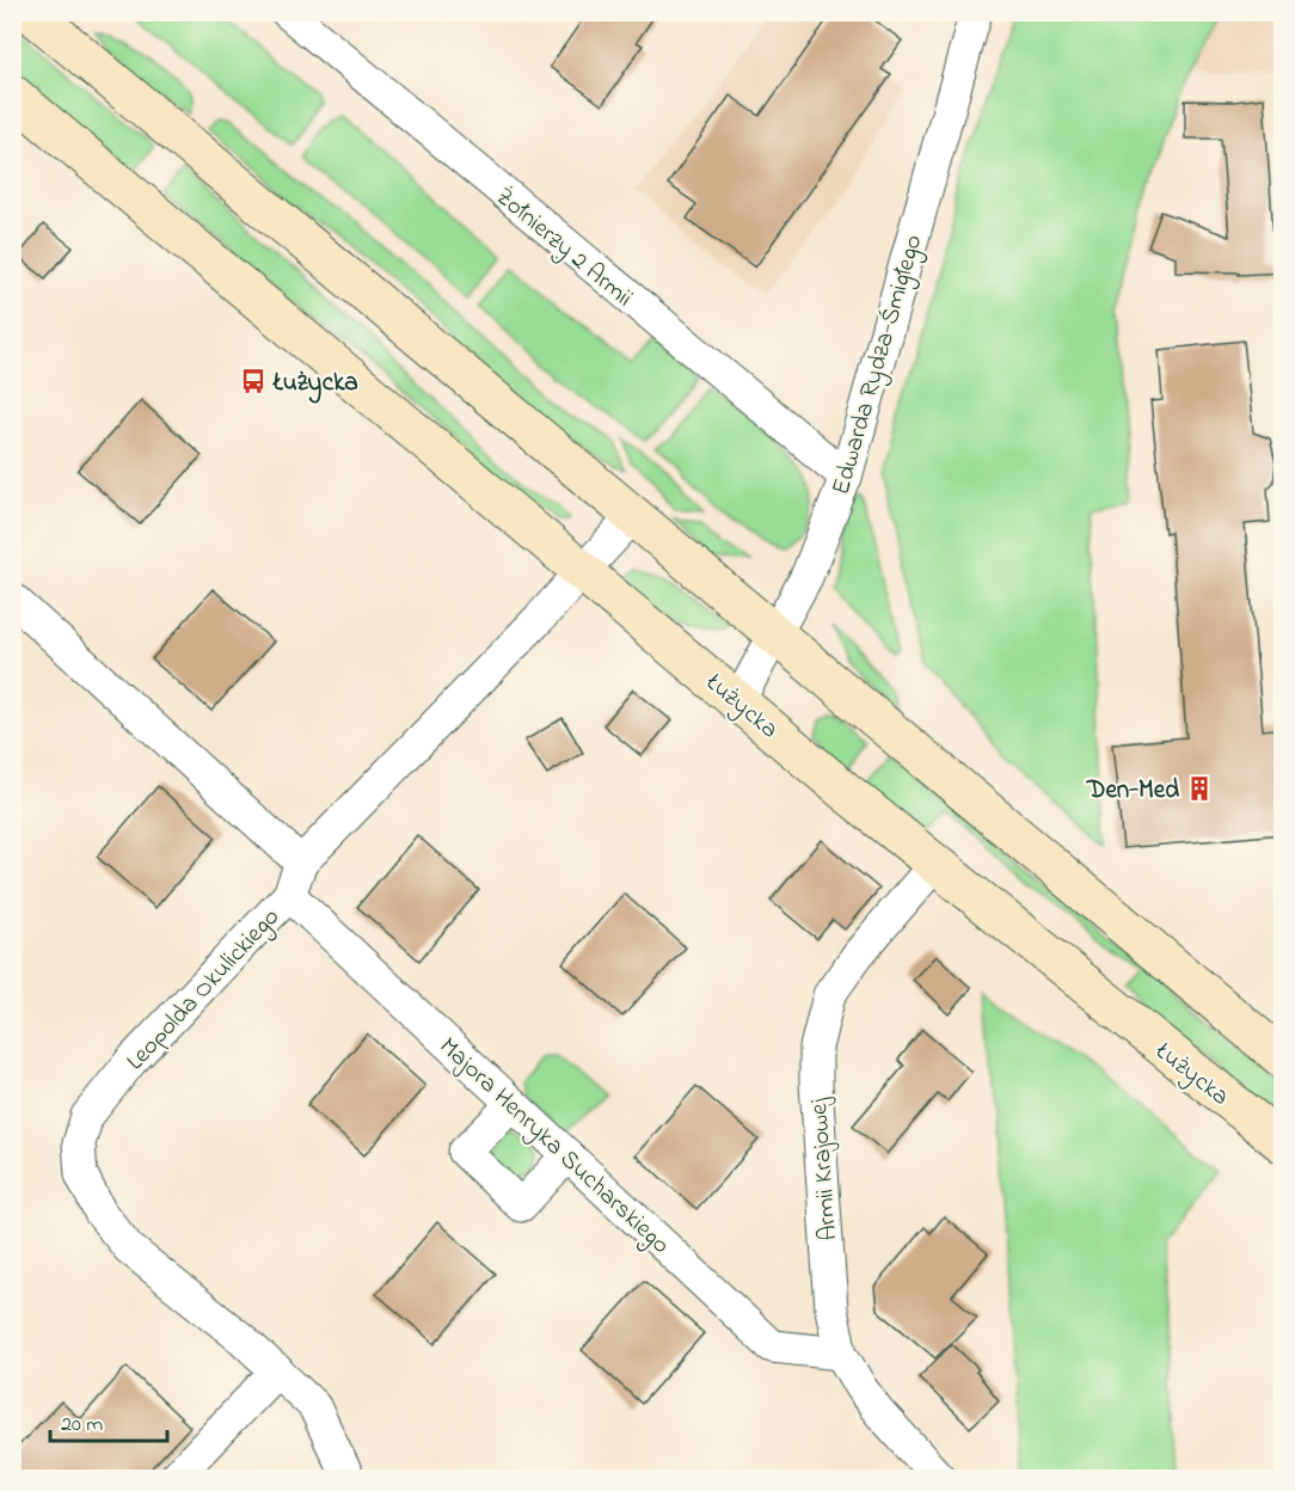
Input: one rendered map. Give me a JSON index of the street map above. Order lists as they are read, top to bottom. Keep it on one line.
{"streets":{"main road":["Łużycka"],"street":["Żołnierzy 2 Armii","Edwarda Rydza-Śmigłego","Leopolda Okulickiego","Majora Henryka Sucharskiego","Armii Krajowej"]},"crossings":[["Żołnierzy 2 Armii","Edwarda Rydza-Śmigłego"],["Edwarda Rydza-Śmigłego","Łużycka"],["Łużycka","Leopolda Okulickiego"],["Łużycka","Armii Krajowej"],["Leopolda Okulickiego","Majora Henryka Sucharskiego"],["Majora Henryka Sucharskiego","Armii Krajowej"]],"places":{"bus stop":["Łużycka"],"building":["Den-Med"]},"scale_bar":"20 m"}
